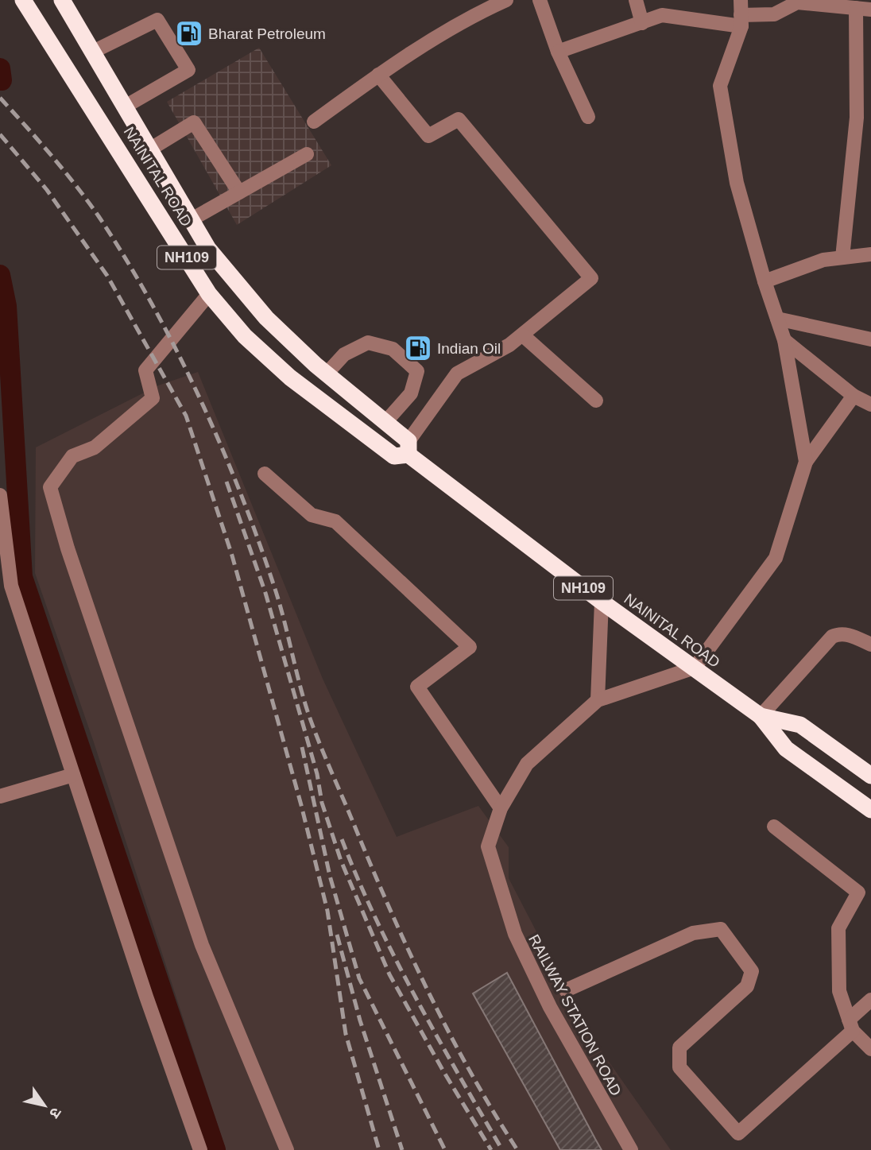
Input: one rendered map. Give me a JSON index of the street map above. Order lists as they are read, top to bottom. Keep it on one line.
{"streets":{"highway":["NAINITAL ROAD","NH109"],"street":["RAILWAY STATION ROAD"]},"crossings":[["NAINITAL ROAD","RAILWAY STATION ROAD"]],"places":{"fuel station":["Bharat Petroleum","Indian Oil"]},"north":"bottom right"}
